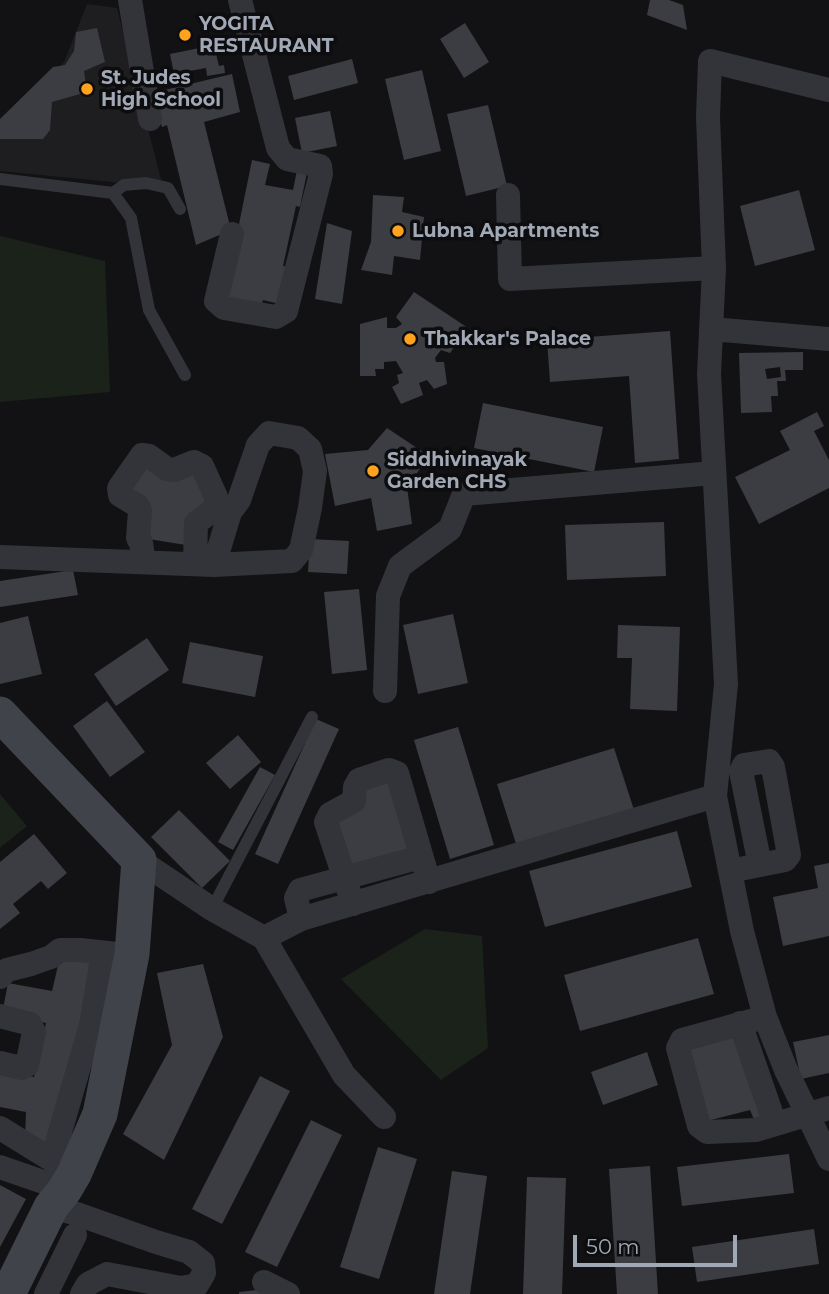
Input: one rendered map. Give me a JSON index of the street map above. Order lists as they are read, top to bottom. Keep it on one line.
{"places":["YOGITA RESTAURANT","St. Judes High School","Lubna Apartments","Thakkar's Palace","Siddhivinayak Garden CHS"],"scale_bar":"50 m"}
